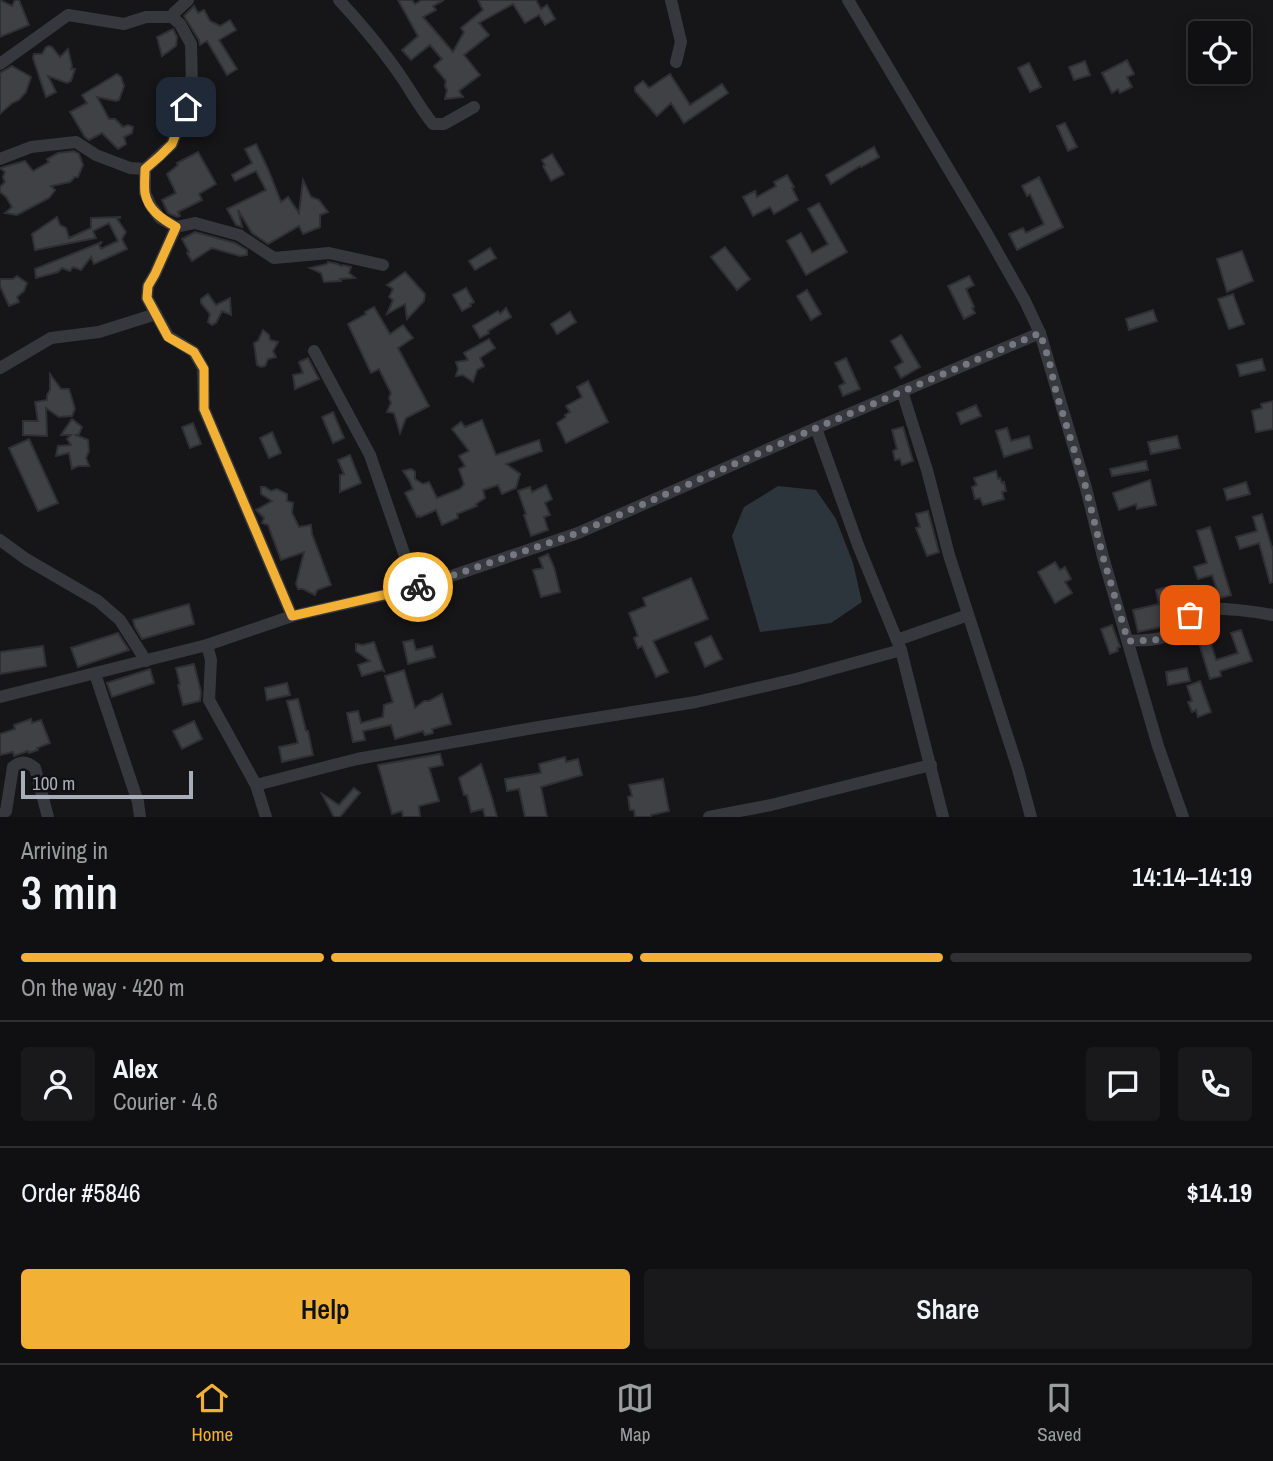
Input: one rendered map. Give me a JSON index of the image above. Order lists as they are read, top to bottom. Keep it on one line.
{"scale_bar":"100 m","page":{"scale":"100 m","heading":["3 min","Arriving in","14:14–14:19"],"panel":["Alex","Courier · 4.6","Order #5846","$14.19"],"bar":"On the way · 420 m","buttons":["Help","Share"],"tabs":["Home","Map","Saved"]}}
